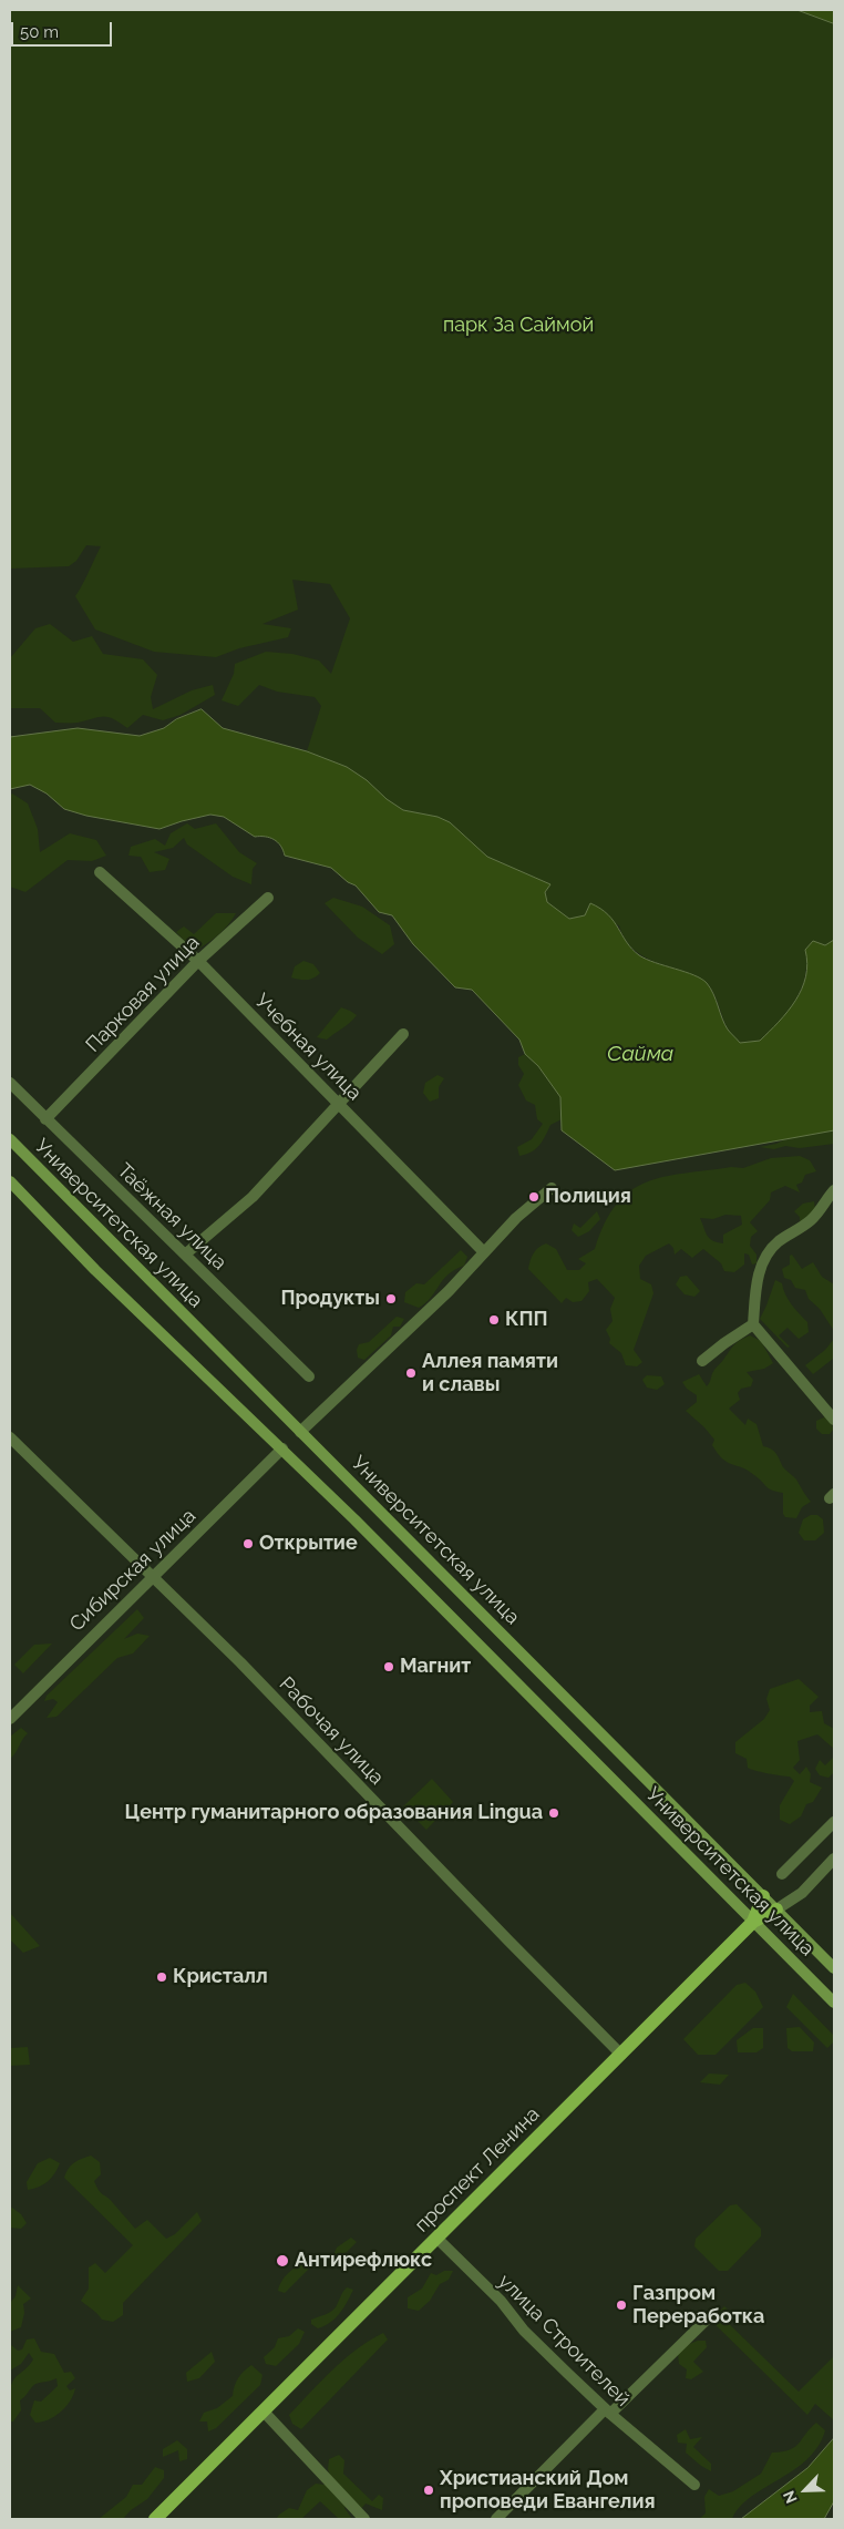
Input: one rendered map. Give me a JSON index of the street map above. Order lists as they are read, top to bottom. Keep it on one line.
{"streets":{"main road":["Университетская улица","проспект Ленина"],"street":["Парковая улица","Учебная улица","Таёжная улица","Сибирская улица","Рабочая улица","улица Строителей"]},"crossings":[["Парковая улица","Учебная улица"],["Парковая улица","Таёжная улица"],["Университетская улица","Сибирская улица"],["Университетская улица","проспект Ленина"],["Сибирская улица","Рабочая улица"],["Рабочая улица","проспект Ленина"],["проспект Ленина","улица Строителей"]],"water":["Сайма"],"parks":["парк За Саймой"],"places":["Полиция","Продукты","КПП","Аллея памяти и славы","Открытие","Магнит","Центр гуманитарного образования Lingua","Кристалл","Антирефлюкс","Газпром Переработка","Христианский Дом проповеди Евангелия"],"scale_bar":"50 m","north":"bottom left"}
